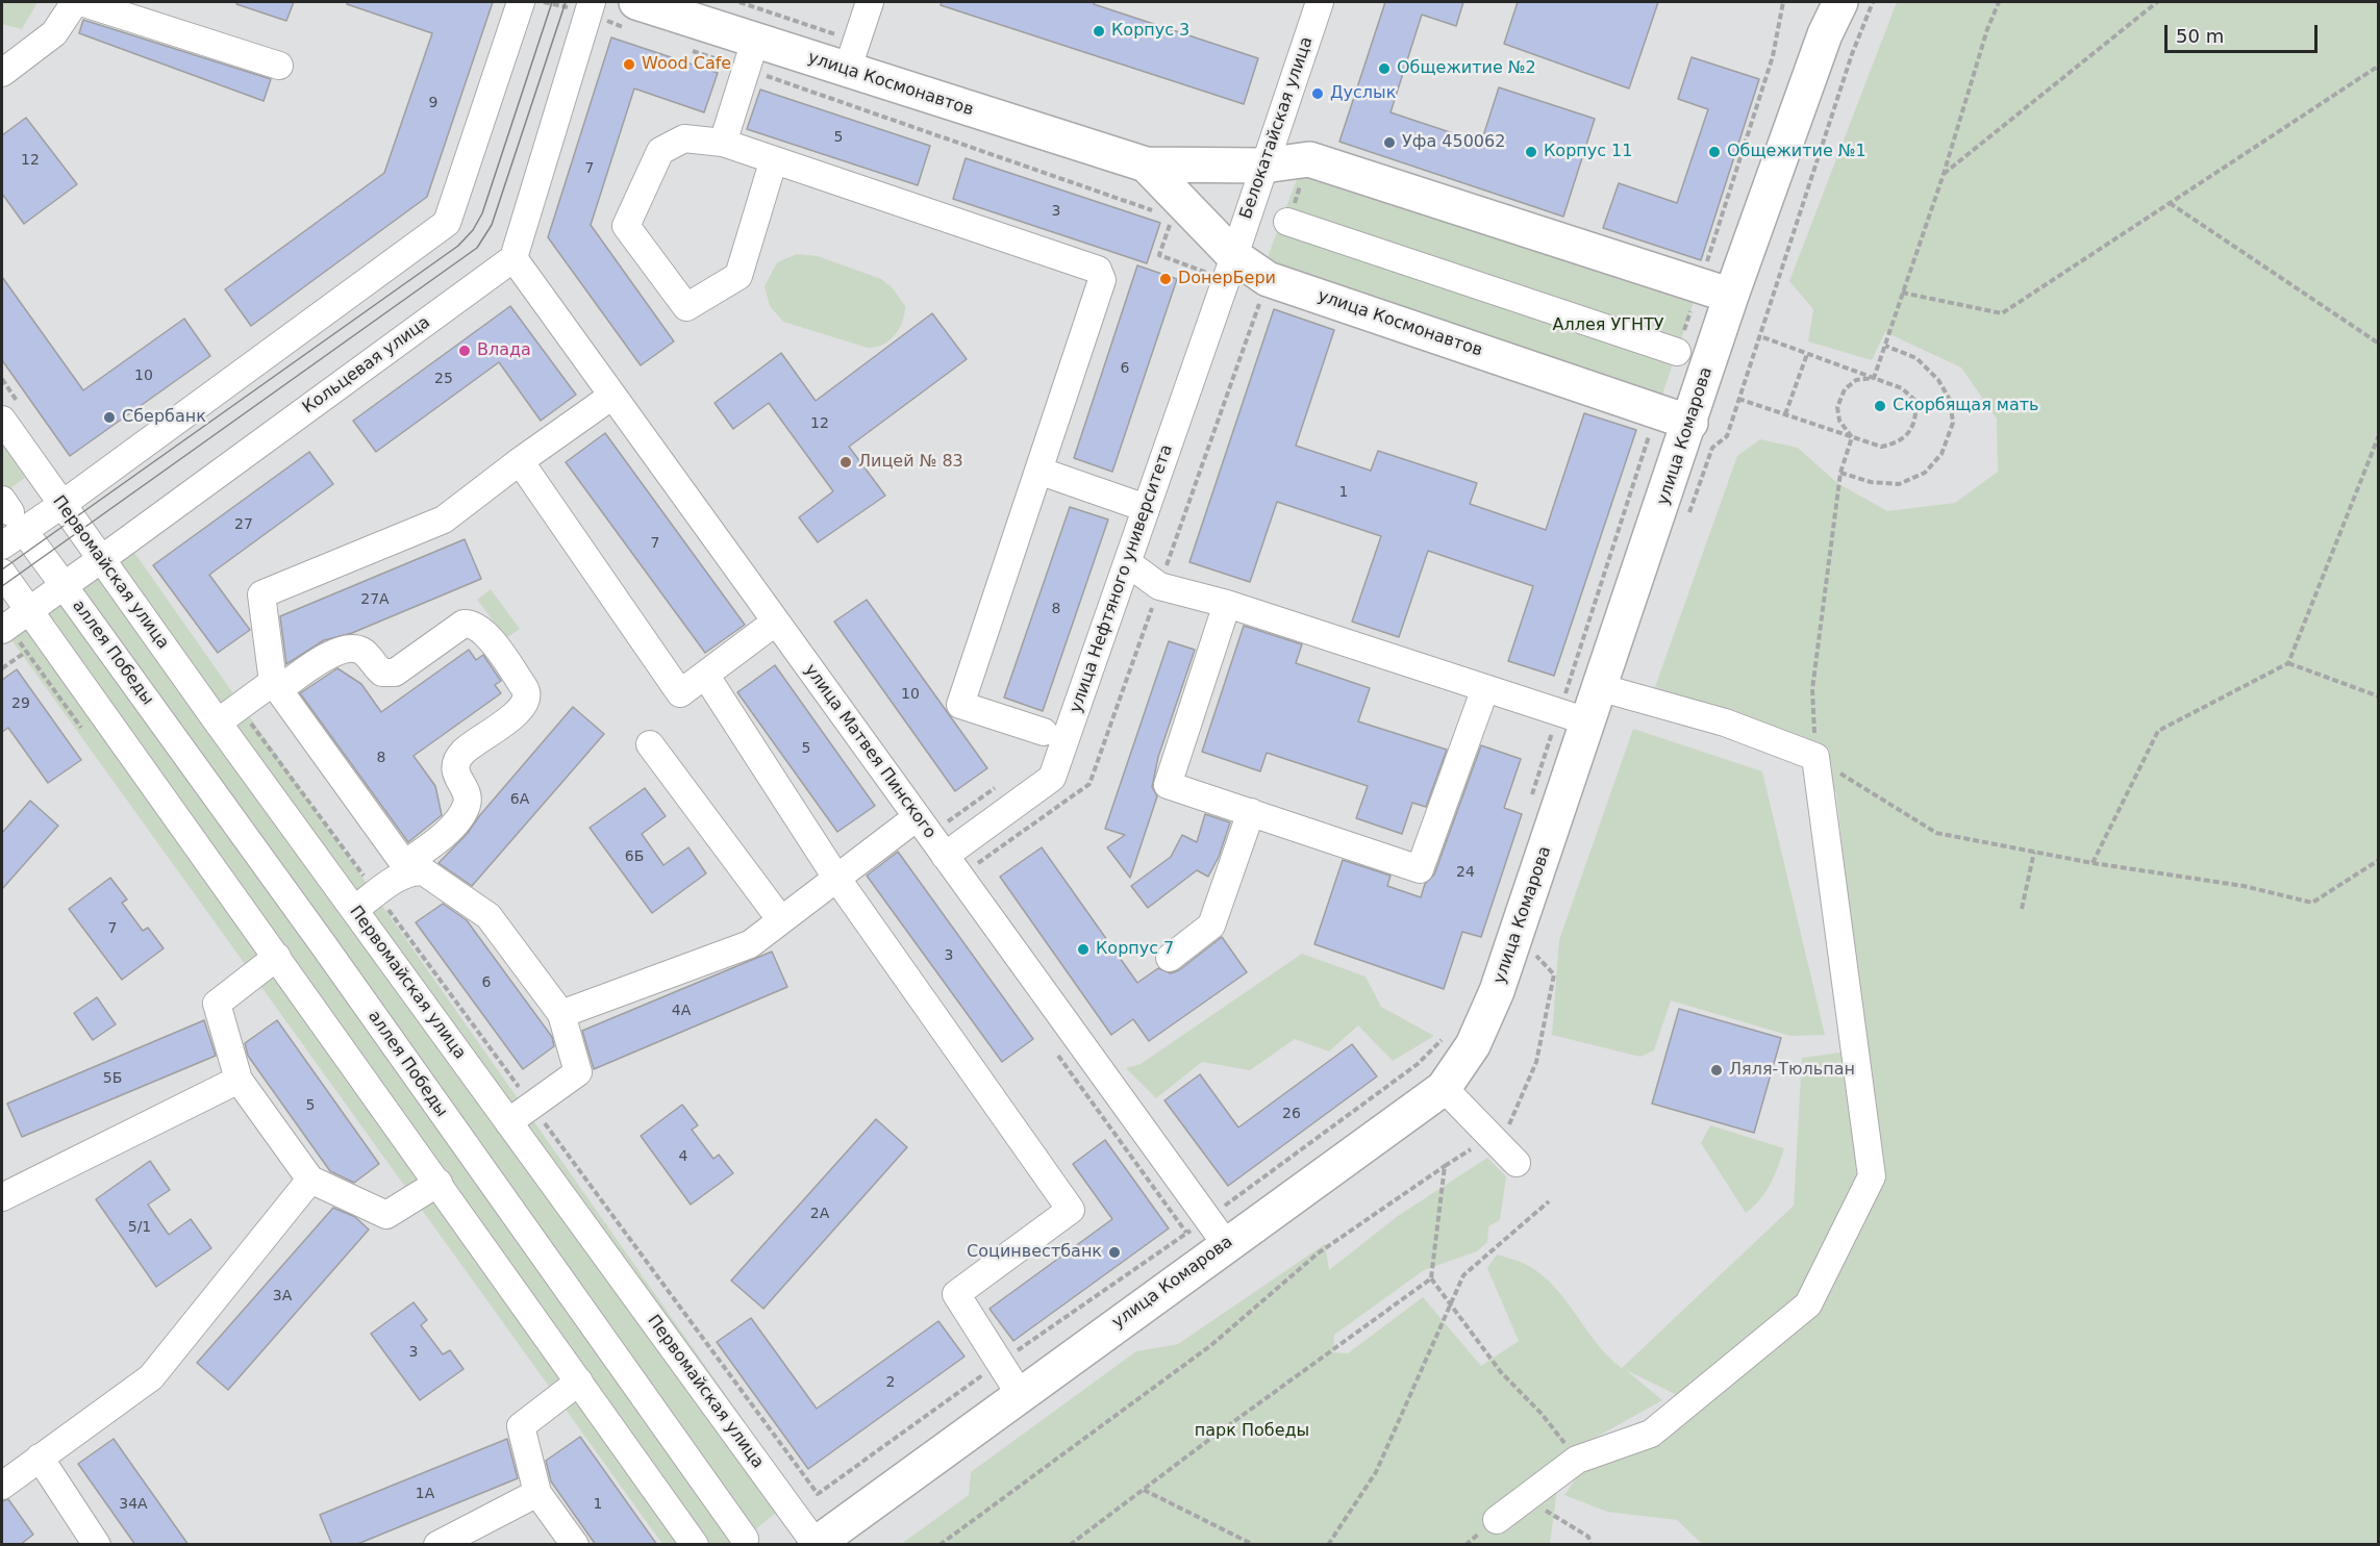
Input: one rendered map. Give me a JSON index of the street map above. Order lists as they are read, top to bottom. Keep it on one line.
{"streets":{"main road":["улица Космонавтов","улица Комарова"],"street":["Белокатайская улица","Кольцевая улица","Первомайская улица","улица Нефтяного университета","аллея Победы","улица Матвея Пинского"]},"crossings":[["улица Космонавтов","Белокатайская улица"],["улица Космонавтов","улица Комарова"],["улица Космонавтов","улица Нефтяного университета"],["Белокатайская улица","улица Нефтяного университета"],["Кольцевая улица","Первомайская улица"],["Кольцевая улица","улица Матвея Пинского"],["улица Комарова","Первомайская улица"],["улица Комарова","улица Матвея Пинского"],["улица Нефтяного университета","улица Матвея Пинского"]],"parks":["Аллея УГНТУ","парк Победы"],"places":["Корпус 3","Wood Cafe","Общежитие №2","Дуслык","Уфа 450062","Корпус 11","Общежитие №1","DонерБери","Влада","Скорбящая мать","Сбербанк","Лицей № 83","Корпус 7","Ляля-Тюльпан","Социнвестбанк"],"house_numbers":["9","5","12","7","3","6","10","25","12","1","27","7","27А","8","10","29","5","8","6А","6Б","24","7","3","6","4А","5Б","5","26","4","2А","5/1","3А","3","2","1А","34А","1"],"scale_bar":"50 m"}
